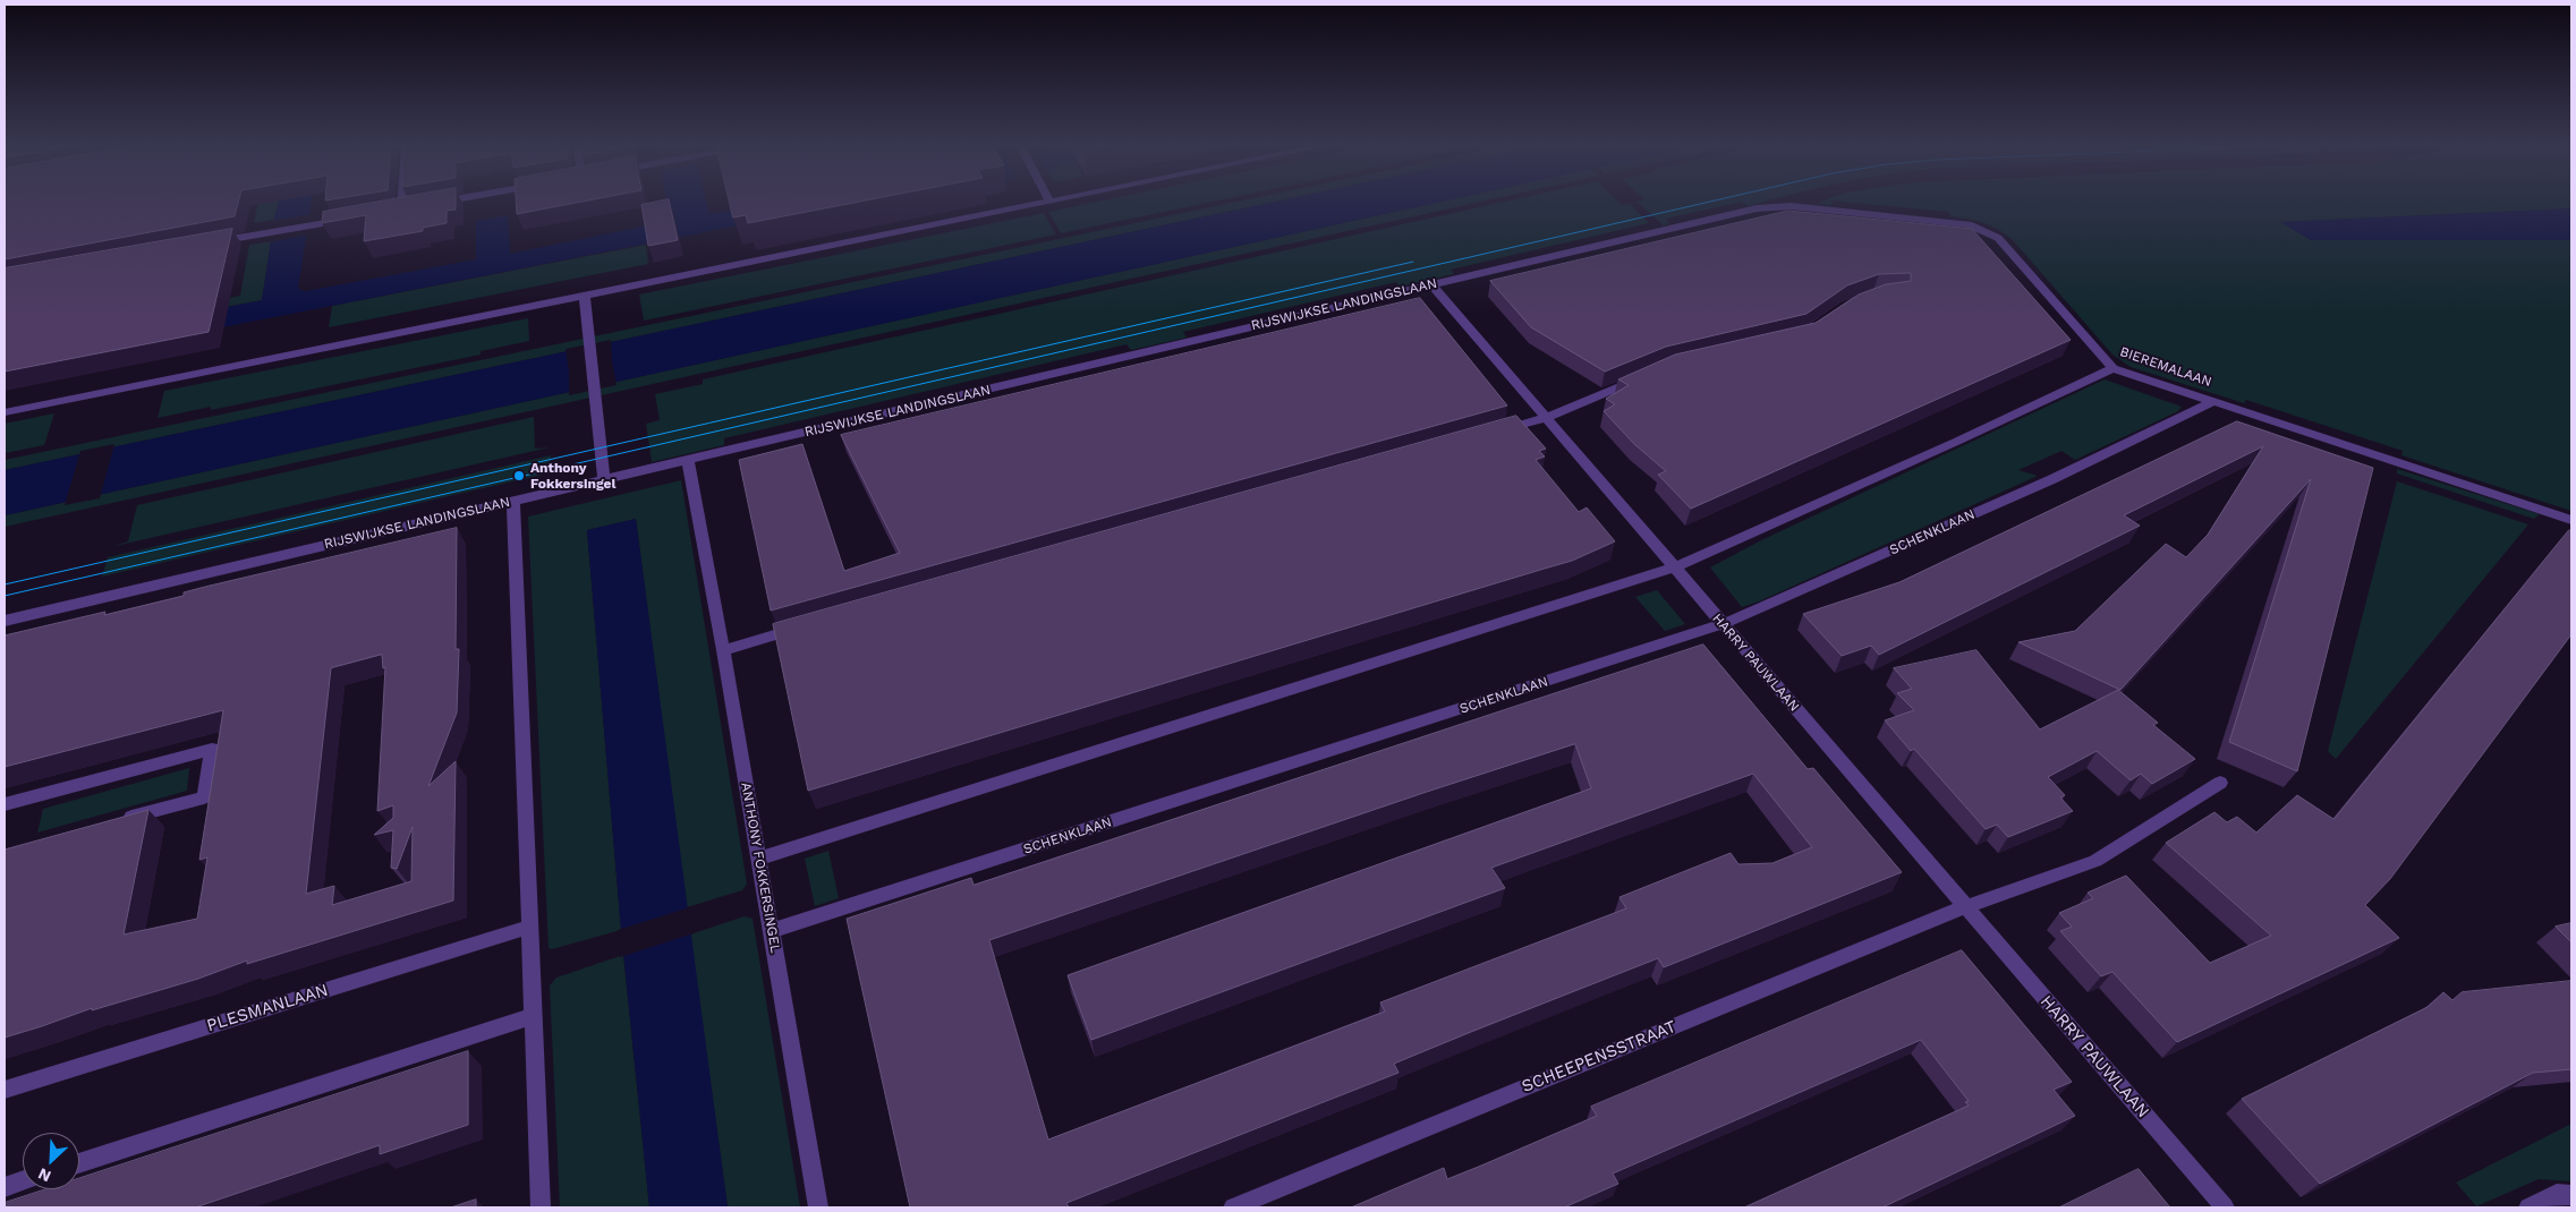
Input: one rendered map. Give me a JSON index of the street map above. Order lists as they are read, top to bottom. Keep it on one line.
{"streets":{"street":["RIJSWIJKSE LANDINGSLAAN","BIEREMALAAN","SCHENKLAAN","HARRY PAUWLAAN","ANTHONY FOKKERSINGEL","PLESMANLAAN","SCHEEPENSSTRAAT"]},"crossings":[["RIJSWIJKSE LANDINGSLAAN","BIEREMALAAN"],["RIJSWIJKSE LANDINGSLAAN","HARRY PAUWLAAN"],["RIJSWIJKSE LANDINGSLAAN","ANTHONY FOKKERSINGEL"],["BIEREMALAAN","SCHENKLAAN"],["SCHENKLAAN","HARRY PAUWLAAN"],["SCHENKLAAN","ANTHONY FOKKERSINGEL"],["HARRY PAUWLAAN","SCHEEPENSSTRAAT"]],"places":["Anthony Fokkersingel"],"north":"bottom left"}
